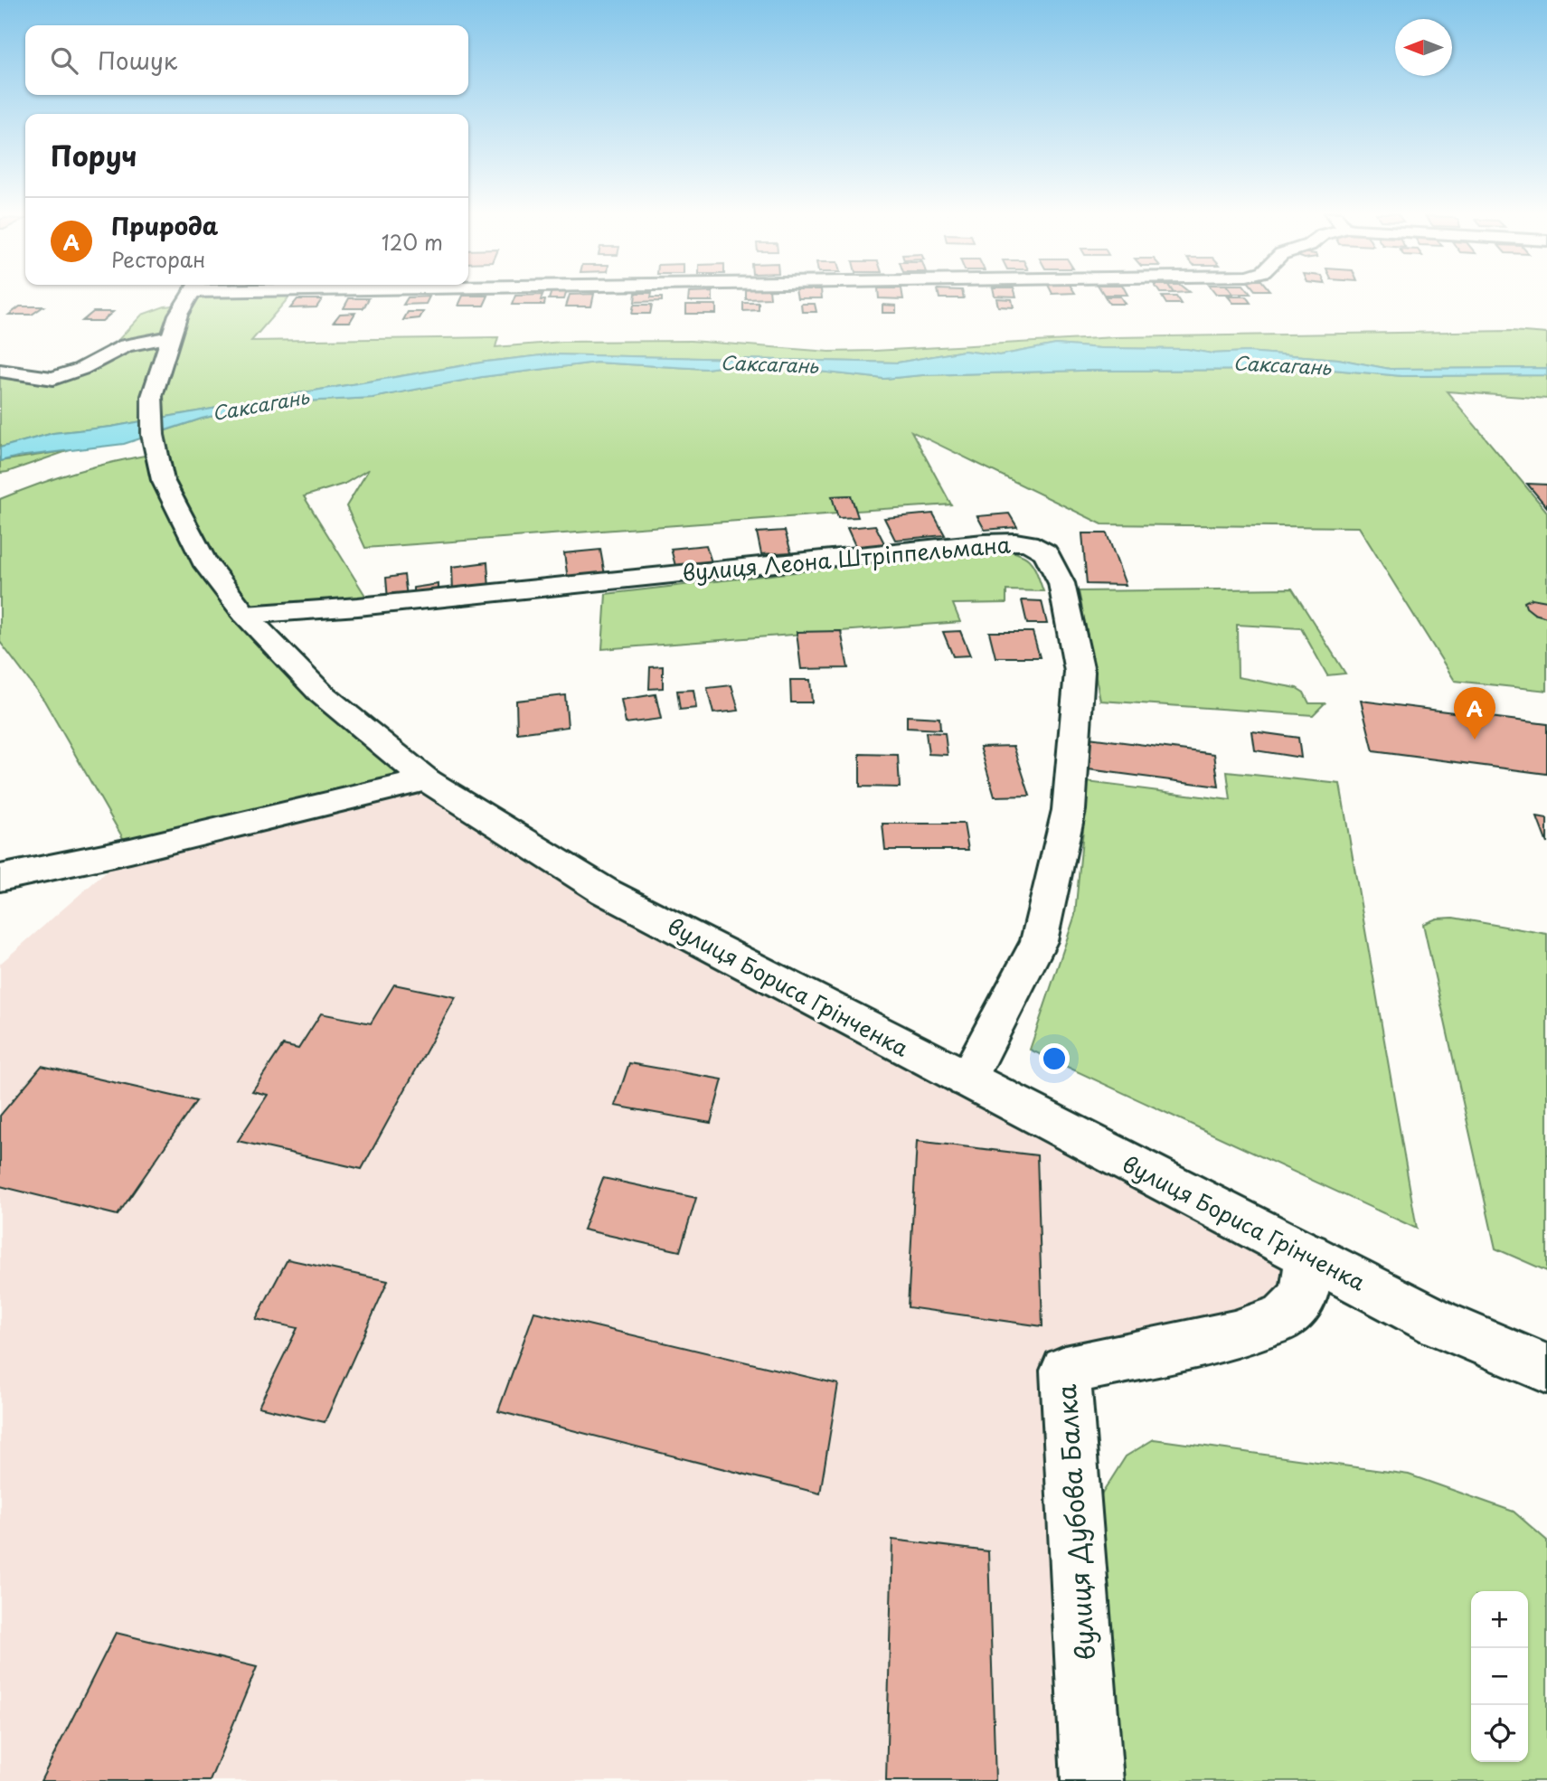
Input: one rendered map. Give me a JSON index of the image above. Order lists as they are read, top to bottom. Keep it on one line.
{"streets":{"street":["вулиця Леона Штріппельмана","вулиця Бориса Грінченка","вулиця Дубова Балка"]},"crossings":[["вулиця Леона Штріппельмана","вулиця Бориса Грінченка"],["вулиця Бориса Грінченка","вулиця Дубова Балка"]],"water":["Саксагань"],"north":"left","page":{"search":"Пошук","heading":"Поруч","list":[{"mark":"A","name":"Природа","note":"Ресторан","value":"120 m"}],"pins":"A","map_buttons":["+","−"]}}
